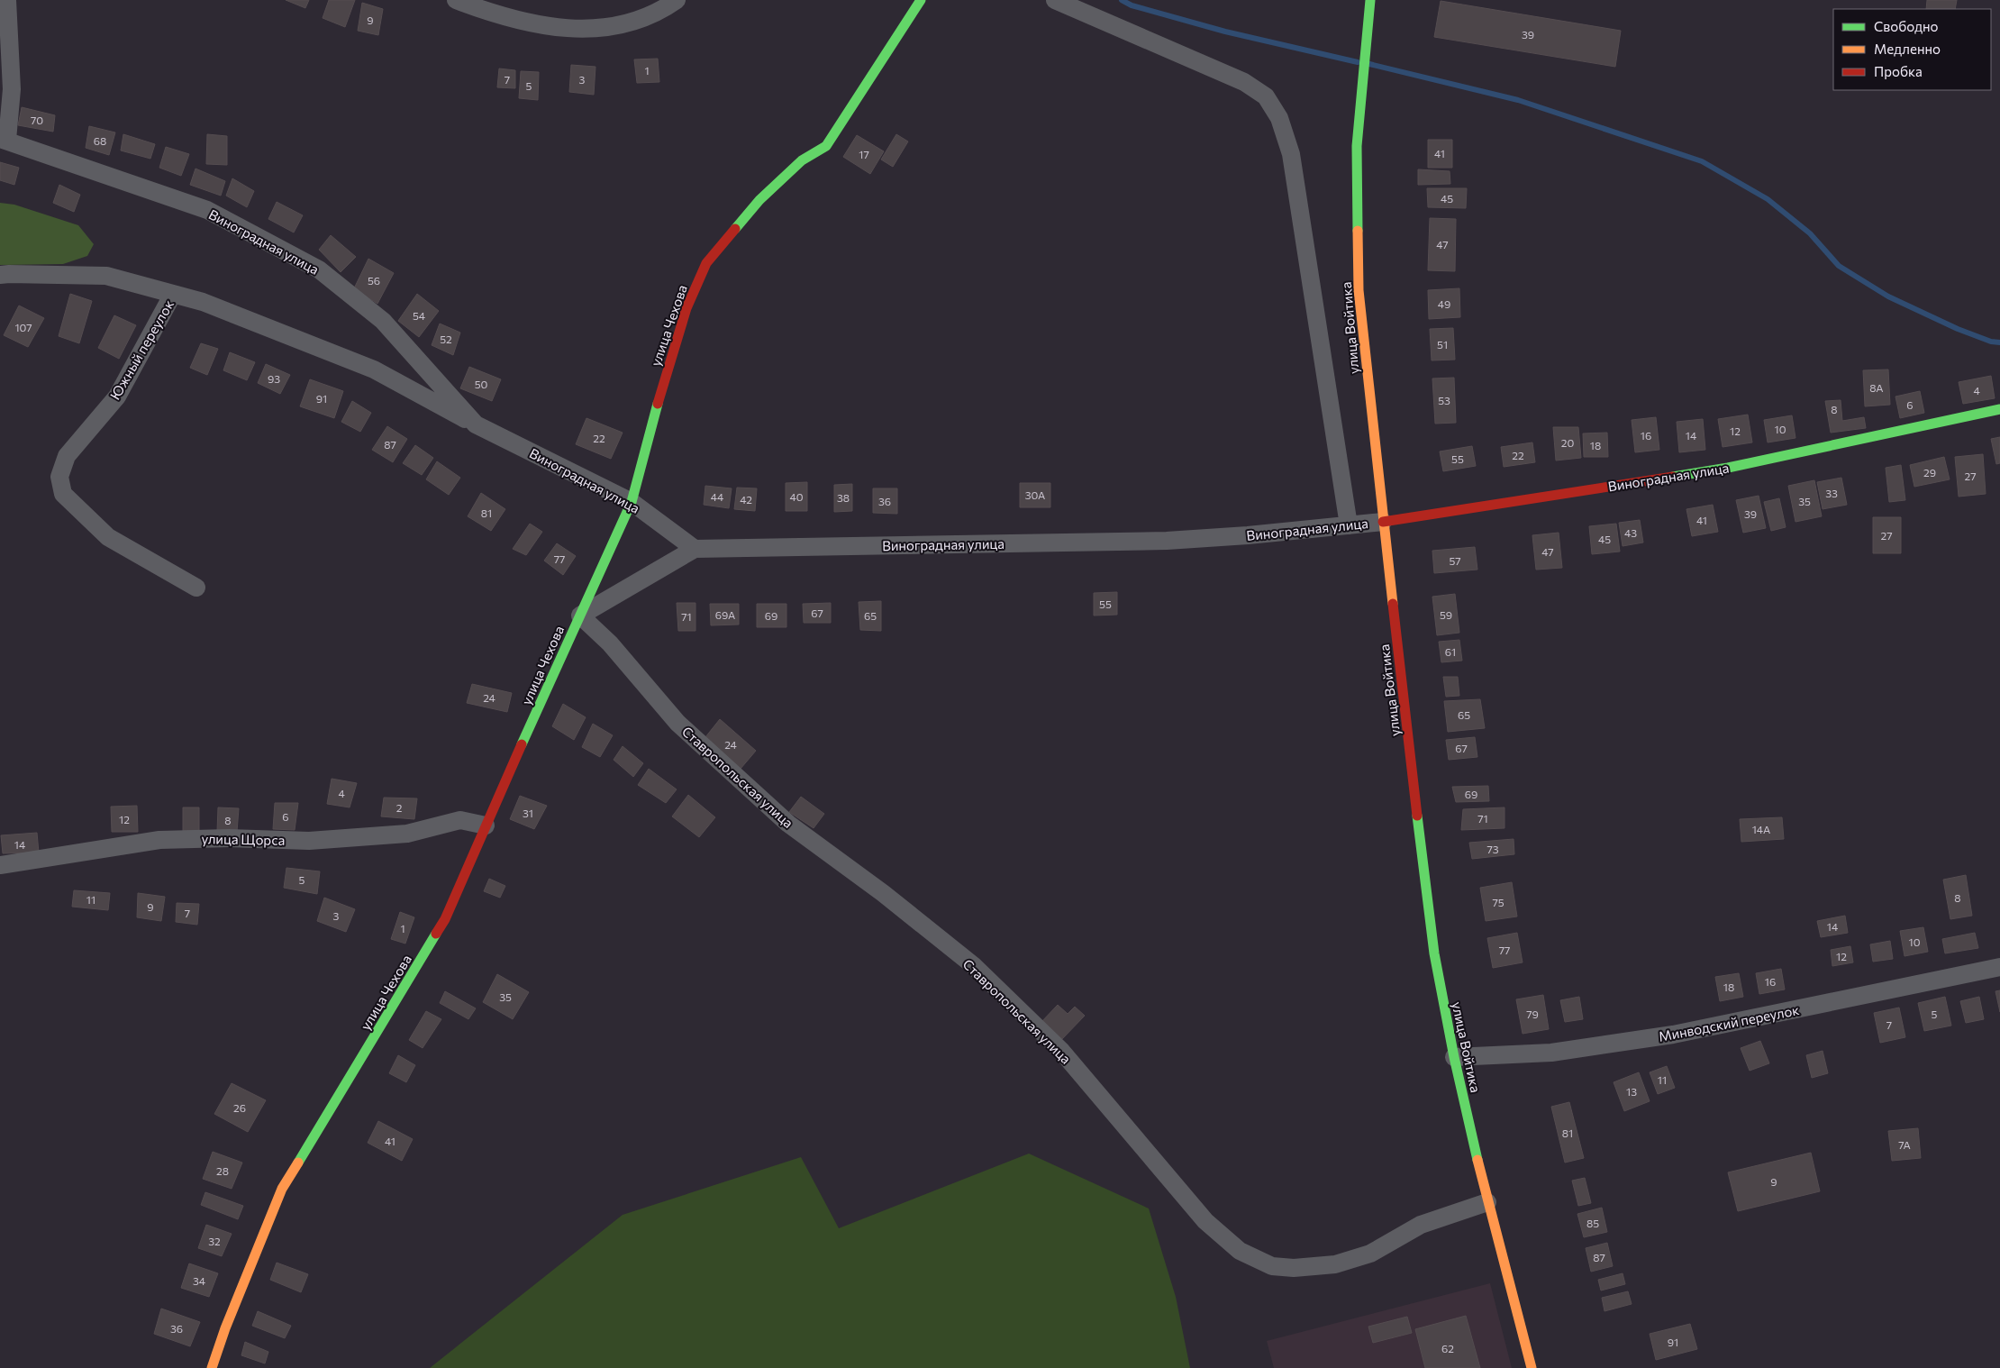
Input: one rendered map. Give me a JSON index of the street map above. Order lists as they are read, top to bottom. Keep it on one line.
{"streets":{"street":["Виноградная улица","улица Чехова","улица Войтика","Южный переулок","Ставропольская улица","улица Щорса","Минводский переулок"]},"crossings":[["Виноградная улица","улица Чехова"],["Виноградная улица","улица Войтика"],["Виноградная улица","Южный переулок"],["улица Чехова","Ставропольская улица"],["улица Чехова","улица Щорса"],["улица Войтика","Ставропольская улица"],["улица Войтика","Минводский переулок"]],"house_numbers":["9","39","1","7","3","5","70","68","41","17","45","47","56","49","54","107","52","51","93","50","8А","4","91","53","6","8","10","12","16","14","22","20","87","18","22","55","29","27","33","30А","44","40","38","42","36","35","81","39","41","43","27","45","47","77","57","55","67","69А","59","69","65","71","61","24","65","24","67","4","69","2","31","6","71","12","8","14А","14","73","5","8","11","75","9","7","3","14","1","10","77","12","16","18","35","79","5","7","11","13","26","81","41","7А","28","9","85","32","87","34","36","91","62"],"legend":["Свободно","Медленно","Пробка"]}
